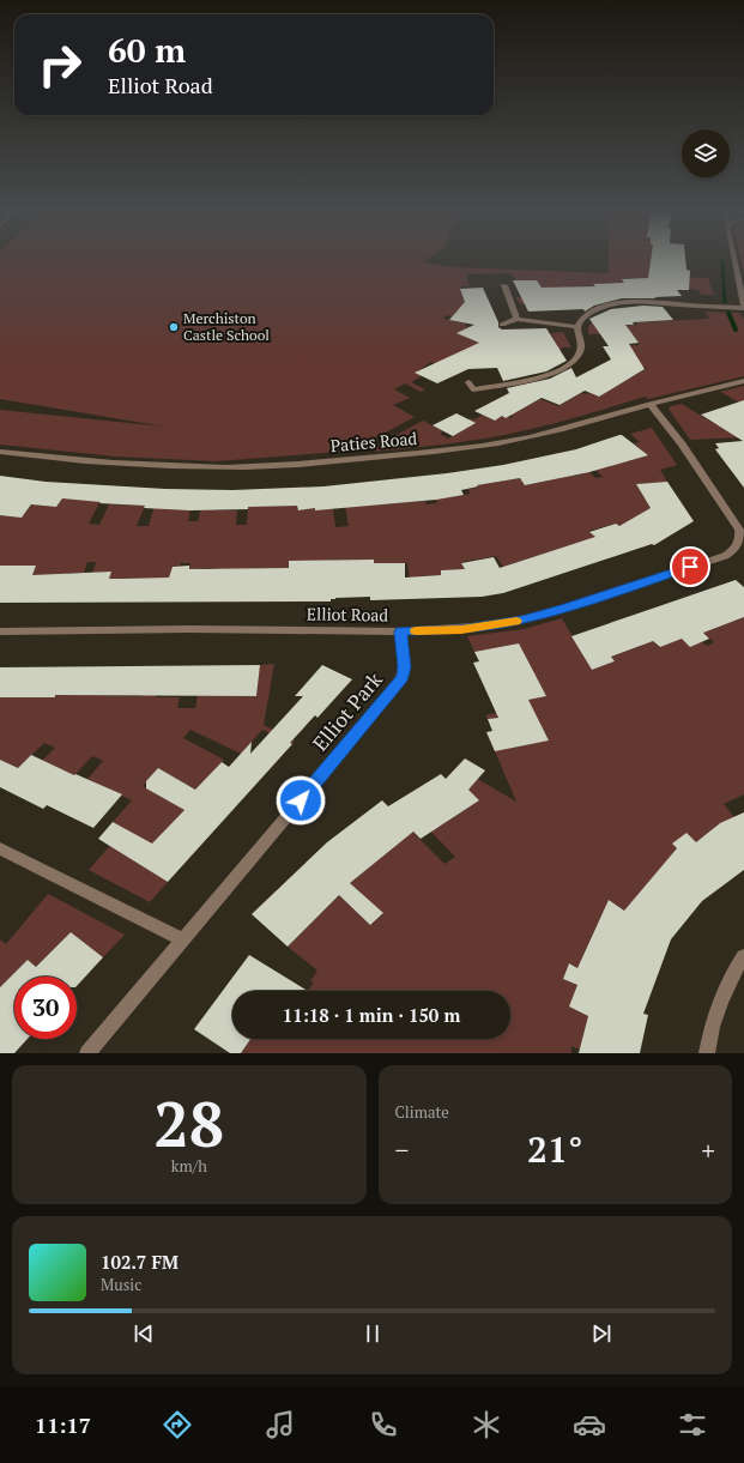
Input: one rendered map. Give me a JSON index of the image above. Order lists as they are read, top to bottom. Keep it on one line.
{"streets":{"street":["Paties Road","Elliot Road","Elliot Park"]},"crossings":[["Paties Road","Elliot Road"],["Elliot Road","Elliot Park"]],"places":["Merchiston Castle School"],"page":{"turn":["60 m","Elliot Road"],"limit":"30","trip":"11:18 · 1 min · 150 m","tile":[["28","km/h"],"Climate"],"heat":["−","21°","+"],"song":["102.7 FM","Music"],"tabs":"11:17"}}
